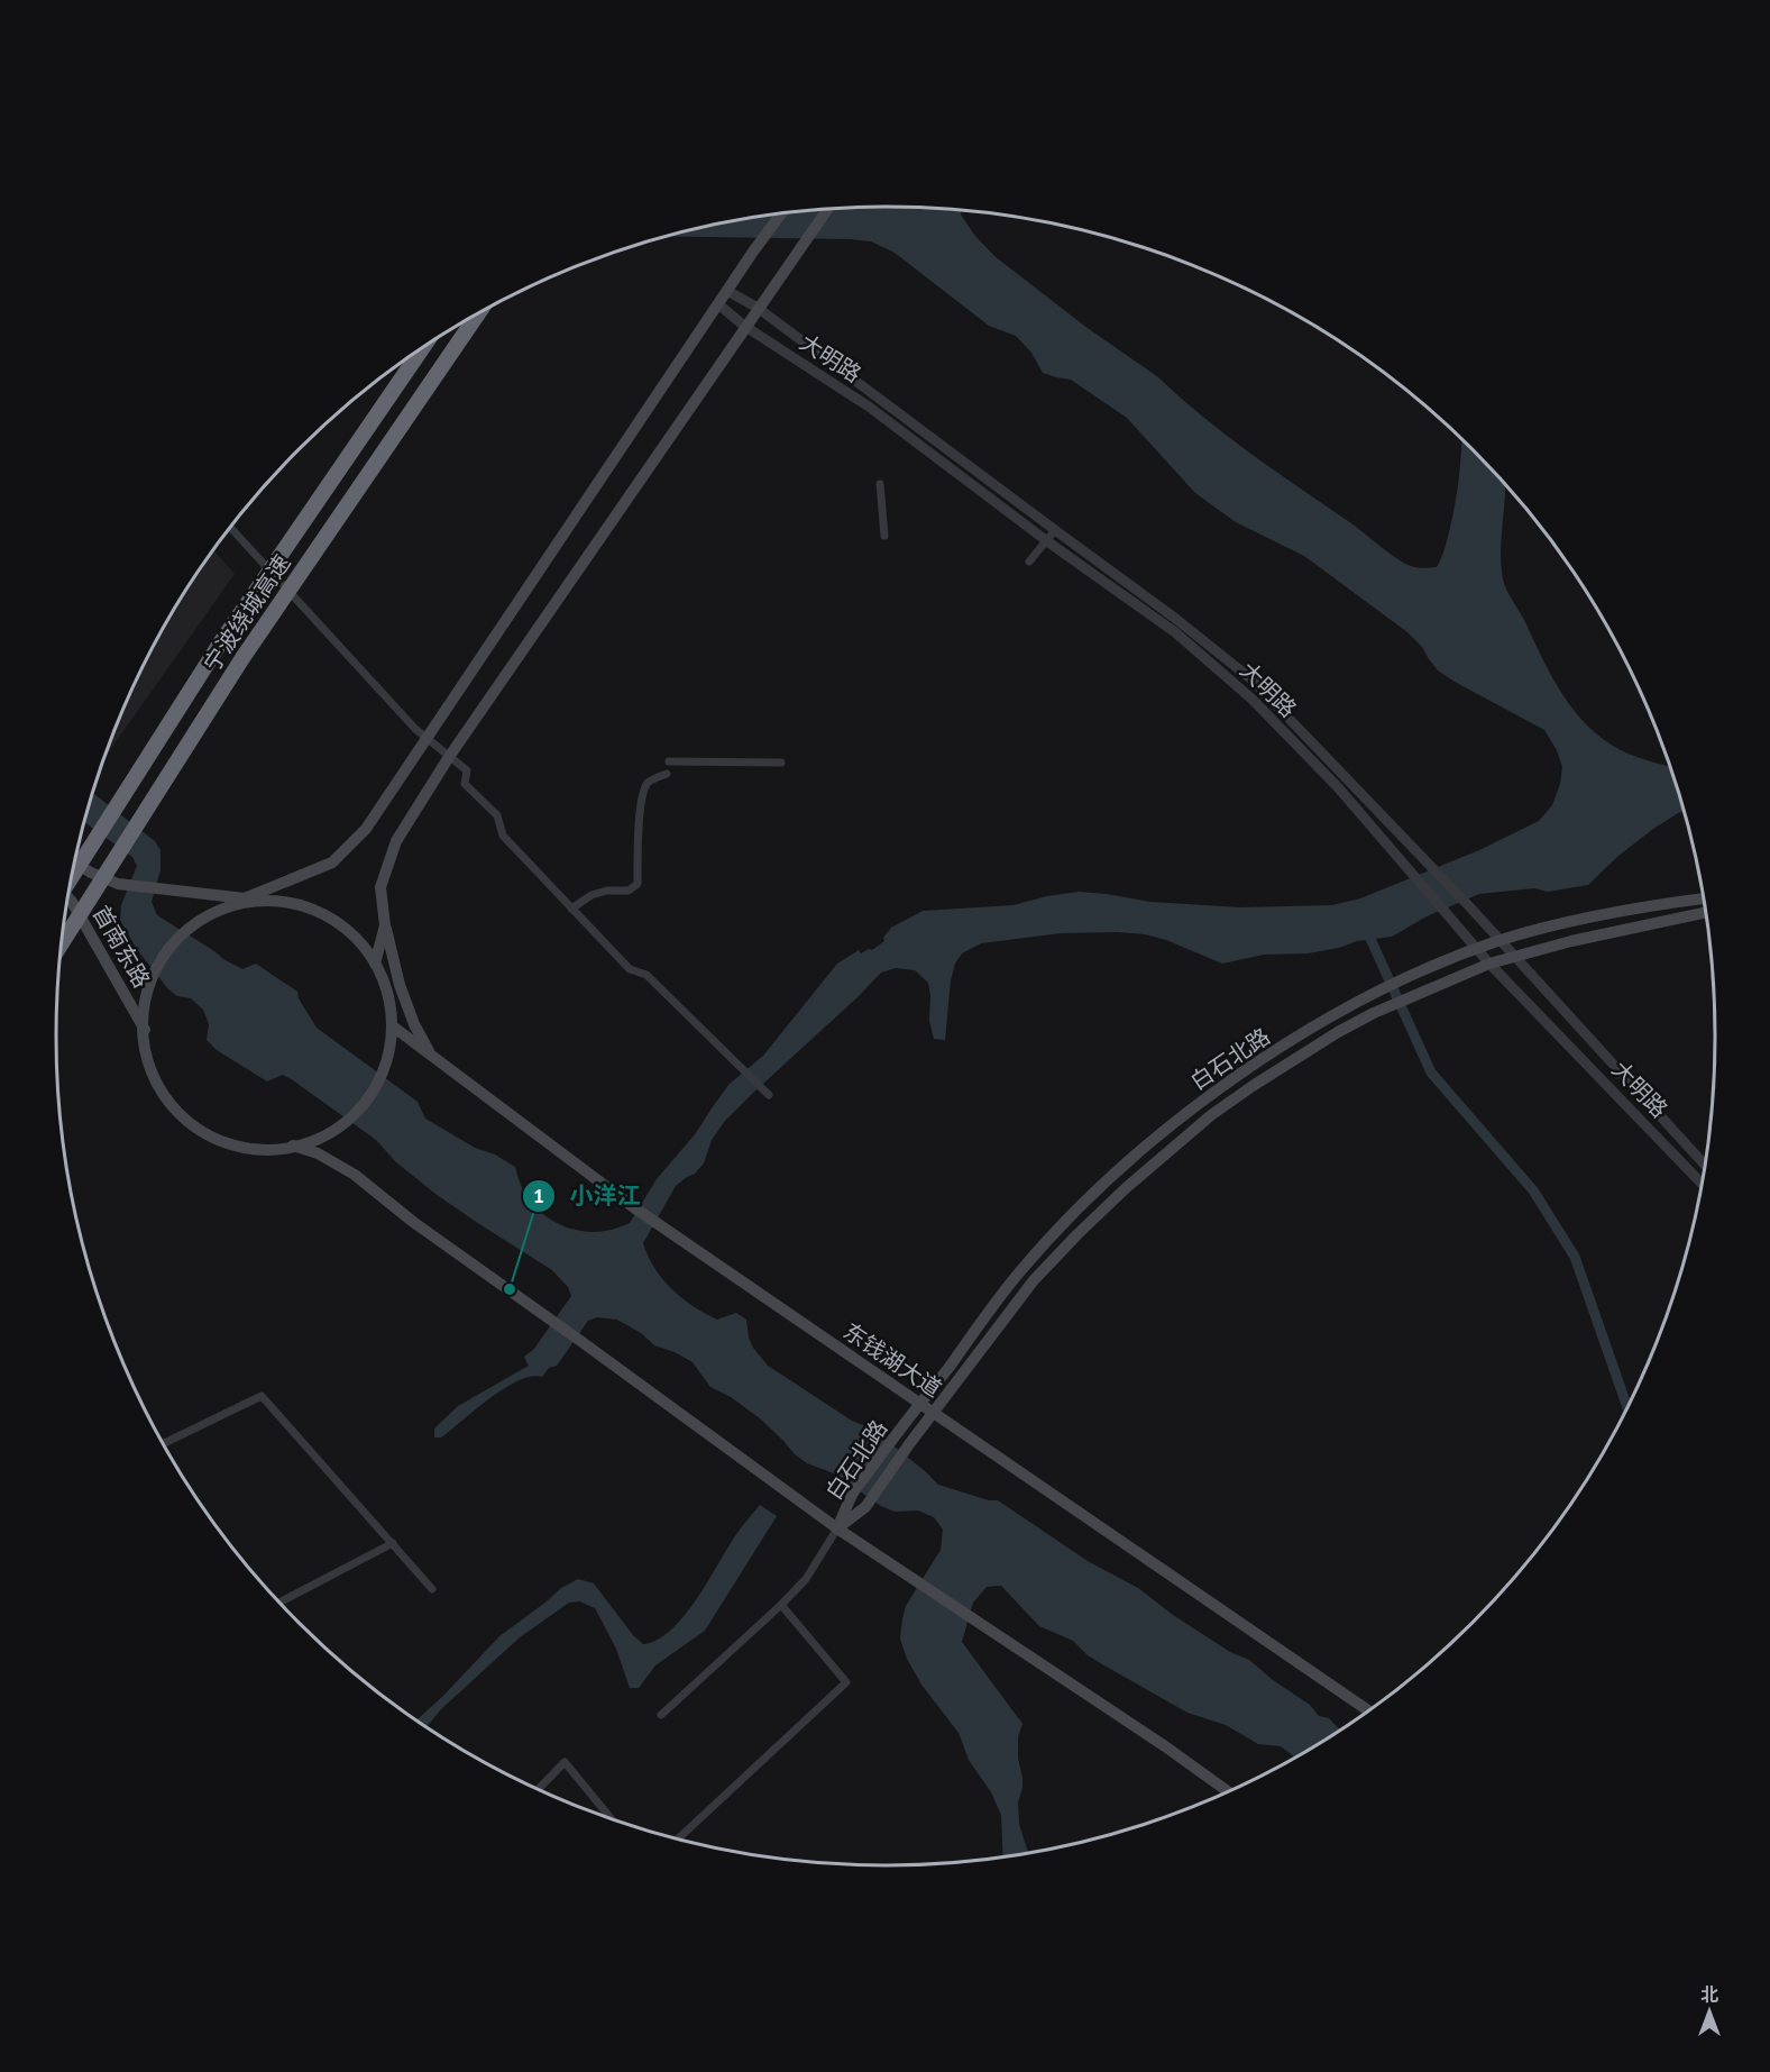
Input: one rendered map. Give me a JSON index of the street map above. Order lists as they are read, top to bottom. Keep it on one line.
{"streets":{"highway":["宁波绕城高速"],"main road":["首南东路","白石北路","东钱湖大道"],"street":["大明路"]},"crossings":[["大明路","白石北路"],["首南东路","东钱湖大道"],["白石北路","东钱湖大道"]],"places":["小洋江"],"north":"top"}
